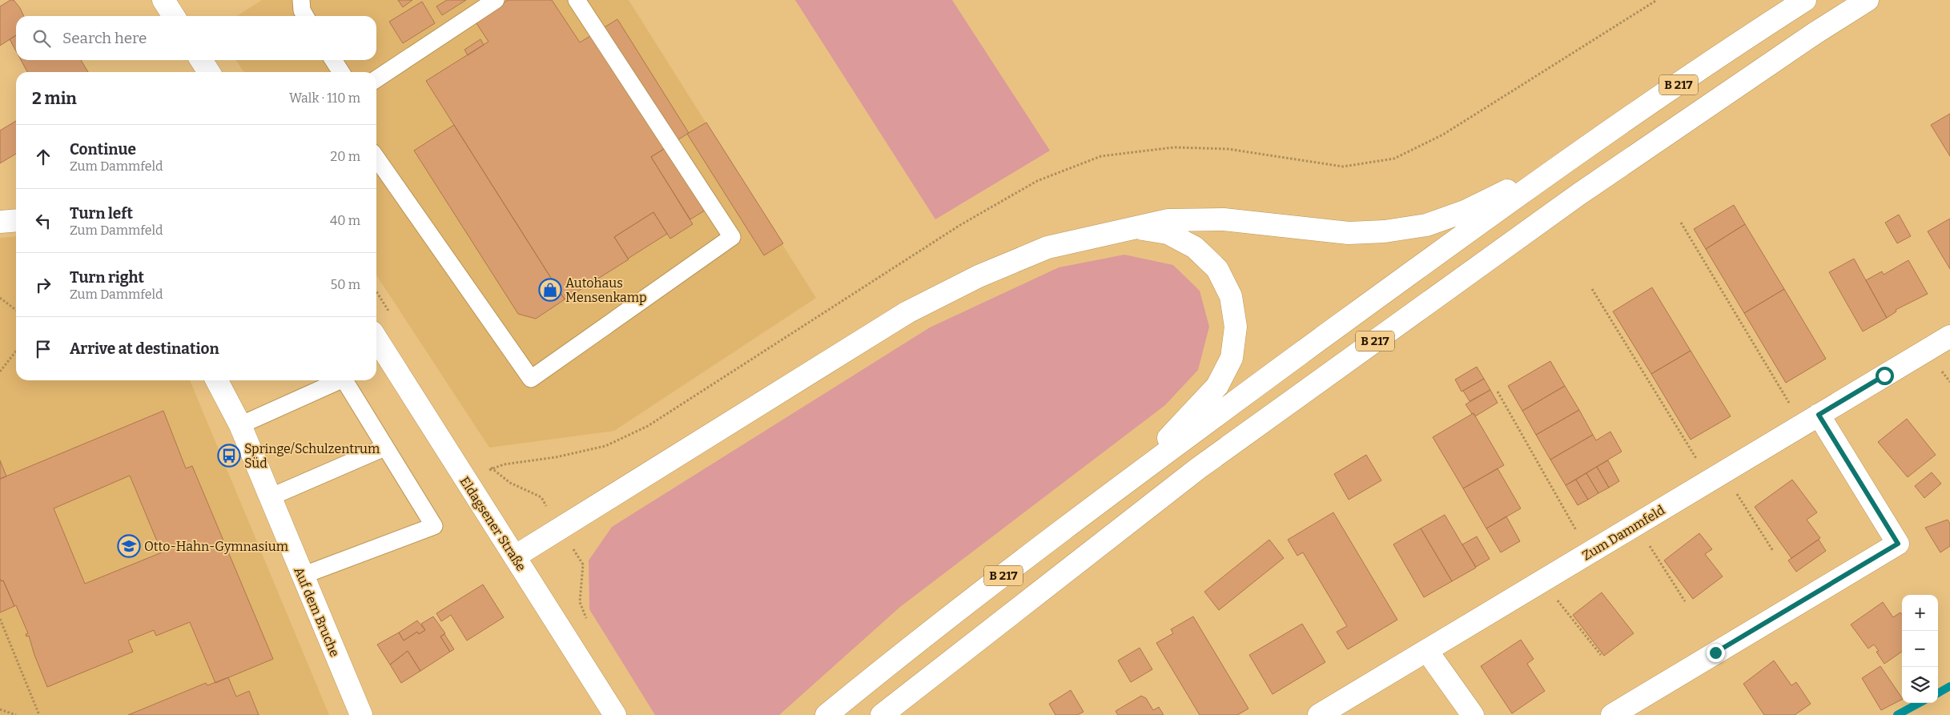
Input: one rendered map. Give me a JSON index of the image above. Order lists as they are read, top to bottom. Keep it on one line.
{"streets":{"main road":["B 217","Eldagsener Straße","Zum Dammfeld","Auf dem Bruche"]},"places":{"shop":["Autohaus Mensenkamp"],"bus stop":["Springe/Schulzentrum Süd"],"school or university":["Otto-Hahn-Gymnasium"]},"page":{"search":"Search here","heading":["2 min","Walk · 110 m"],"list":[["Continue","Zum Dammfeld","20 m"],["Turn left","Zum Dammfeld","40 m"],["Turn right","Zum Dammfeld","50 m"],"Arrive at destination"],"map_buttons":["+","−"]}}
